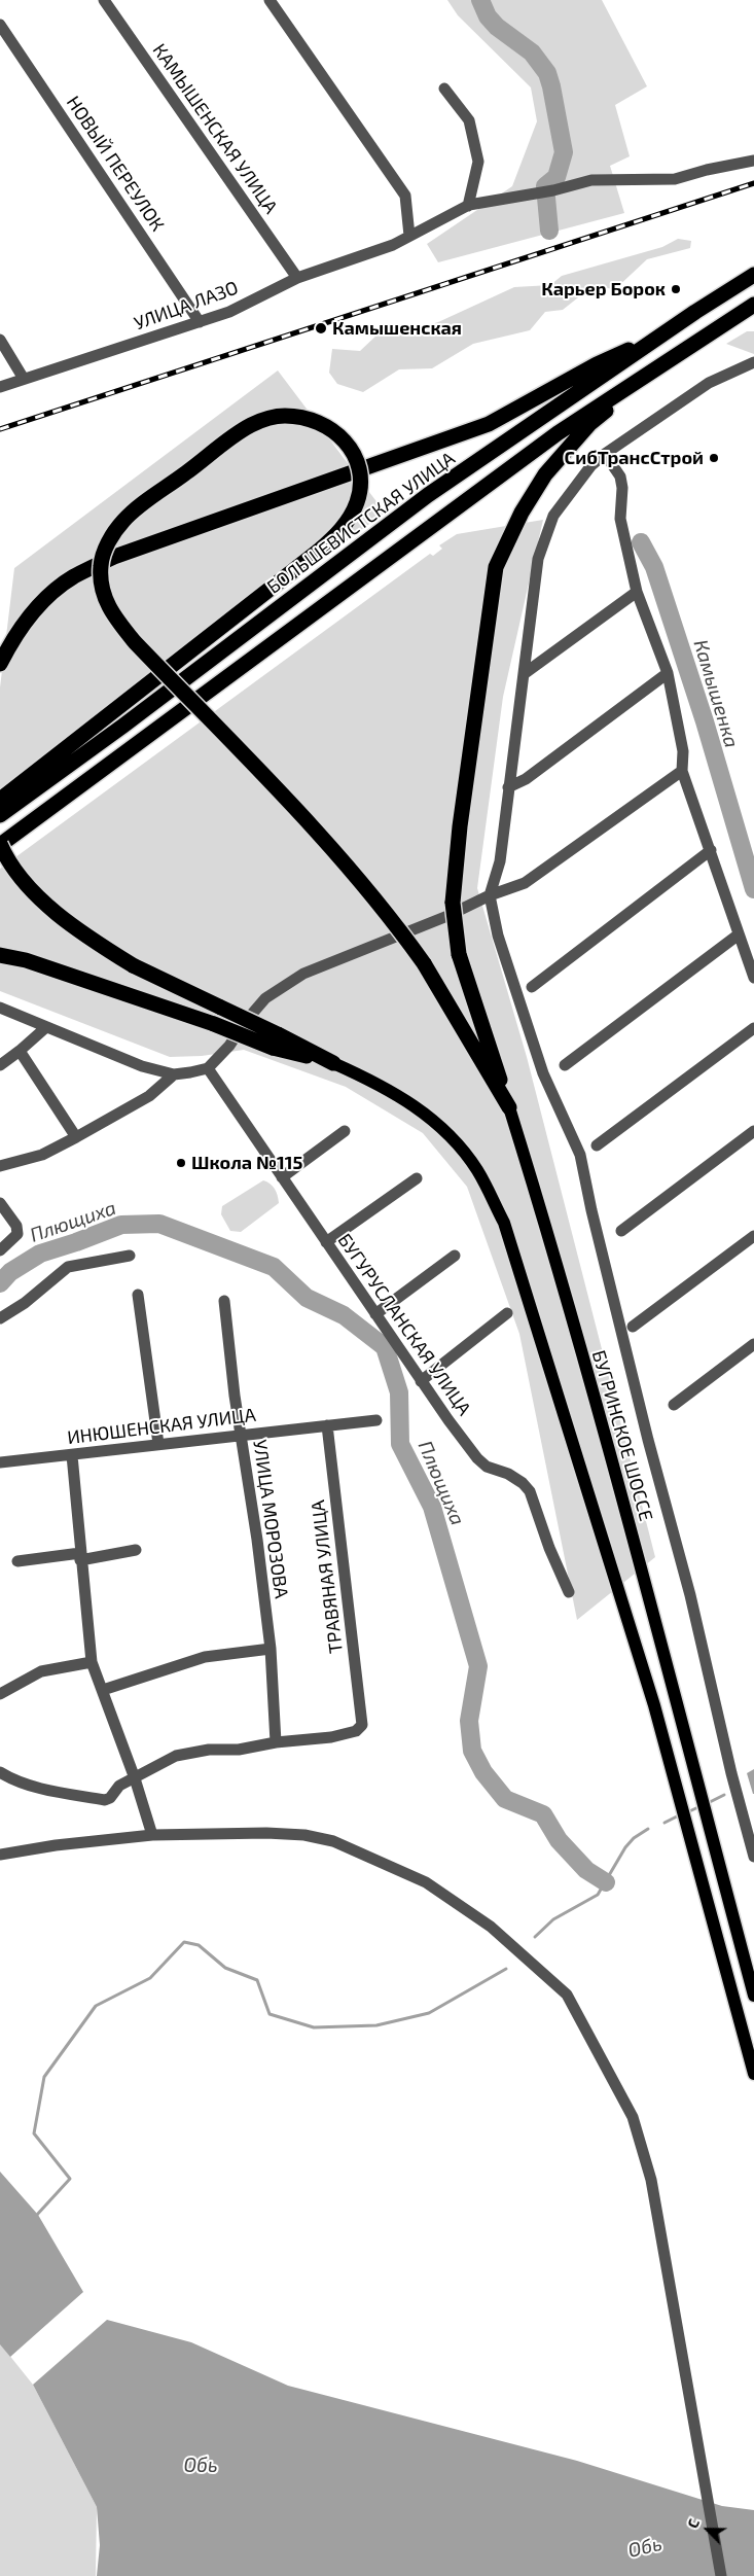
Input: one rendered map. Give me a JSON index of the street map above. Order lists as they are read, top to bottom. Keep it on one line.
{"streets":{"highway":["БОЛЬШЕВИСТСКАЯ УЛИЦА"],"main road":["БУГРИНСКОЕ ШОССЕ"],"street":["КАМЫШЕНСКАЯ УЛИЦА","НОВЫЙ ПЕРЕУЛОК","УЛИЦА ЛАЗО","БУГУРУСЛАНСКАЯ УЛИЦА","ИНЮШЕНСКАЯ УЛИЦА","УЛИЦА МОРОЗОВА","ТРАВЯНАЯ УЛИЦА"]},"crossings":[["КАМЫШЕНСКАЯ УЛИЦА","УЛИЦА ЛАЗО"],["НОВЫЙ ПЕРЕУЛОК","УЛИЦА ЛАЗО"],["ИНЮШЕНСКАЯ УЛИЦА","УЛИЦА МОРОЗОВА"],["ИНЮШЕНСКАЯ УЛИЦА","ТРАВЯНАЯ УЛИЦА"],["УЛИЦА МОРОЗОВА","ТРАВЯНАЯ УЛИЦА"]],"water":["Камышенка","Плющиха","Обь"],"places":["Карьер Борок","Камышенская","СибТрансСтрой","Школа №115"],"north":"top left"}
